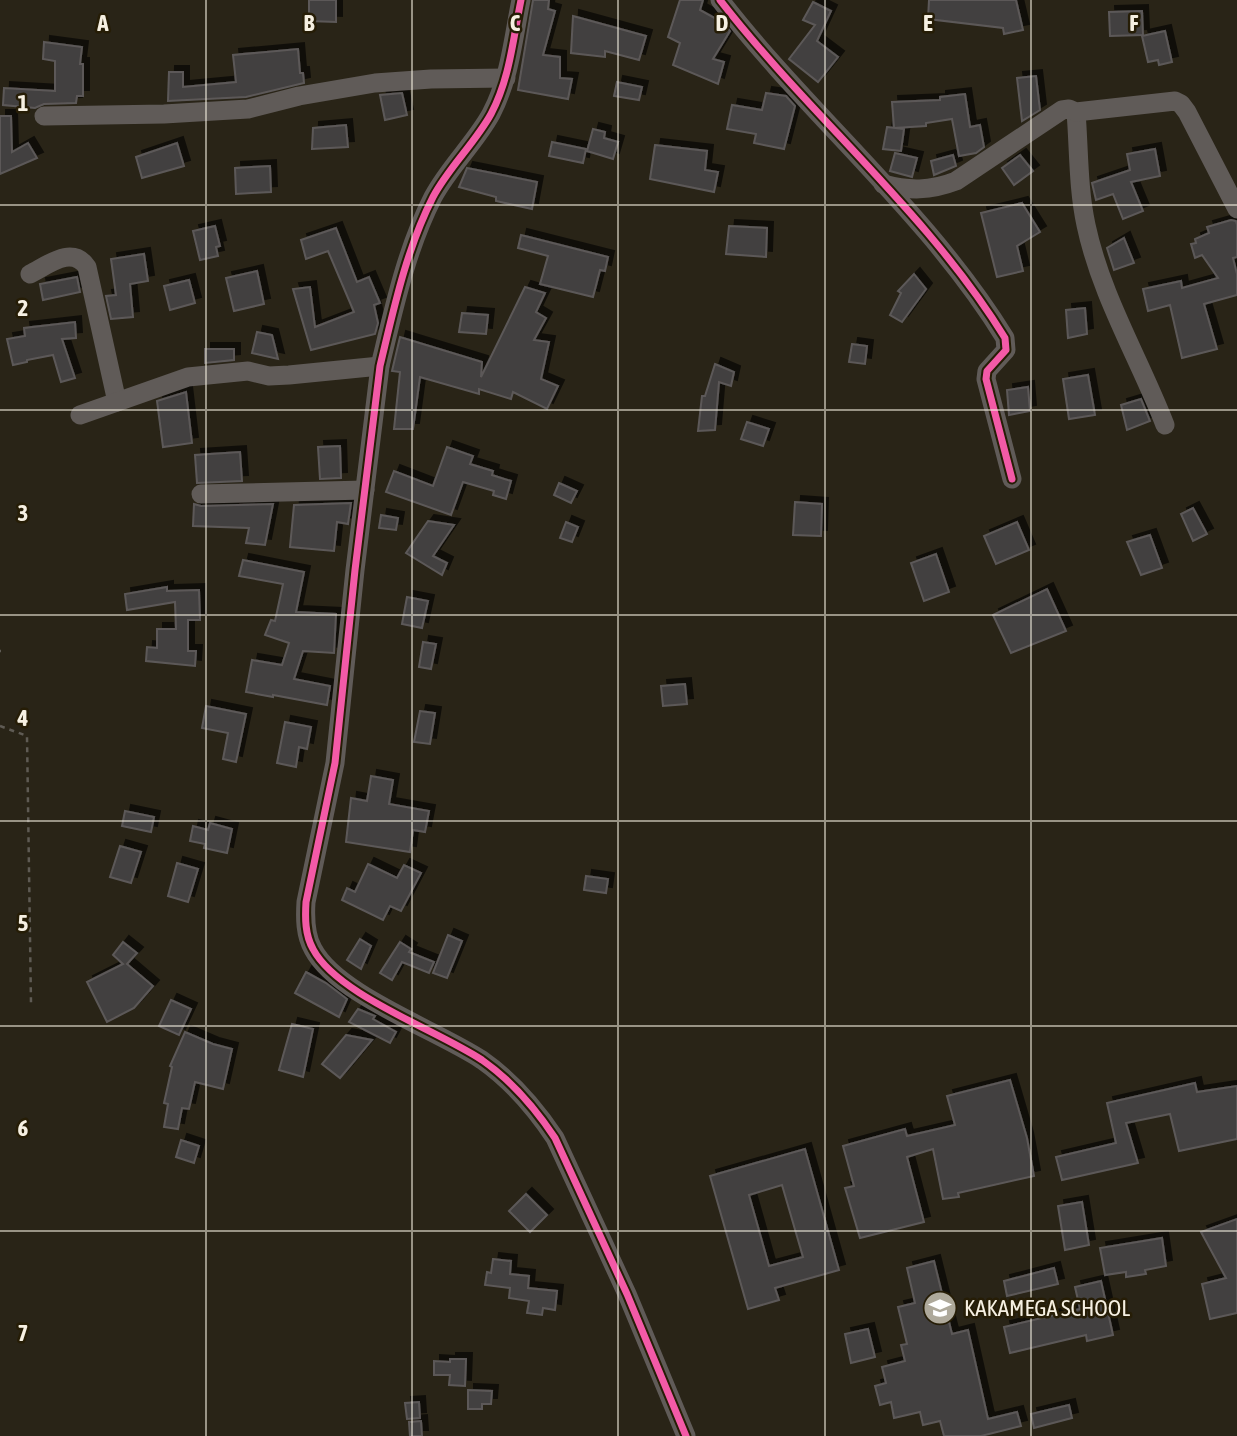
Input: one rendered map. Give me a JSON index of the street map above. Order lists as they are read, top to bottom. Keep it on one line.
{"places":{"school or university":["KAKAMEGA SCHOOL"]},"grid":{"columns":["A","B","C","D","E","F"],"rows":["1","2","3","4","5","6","7"]}}
